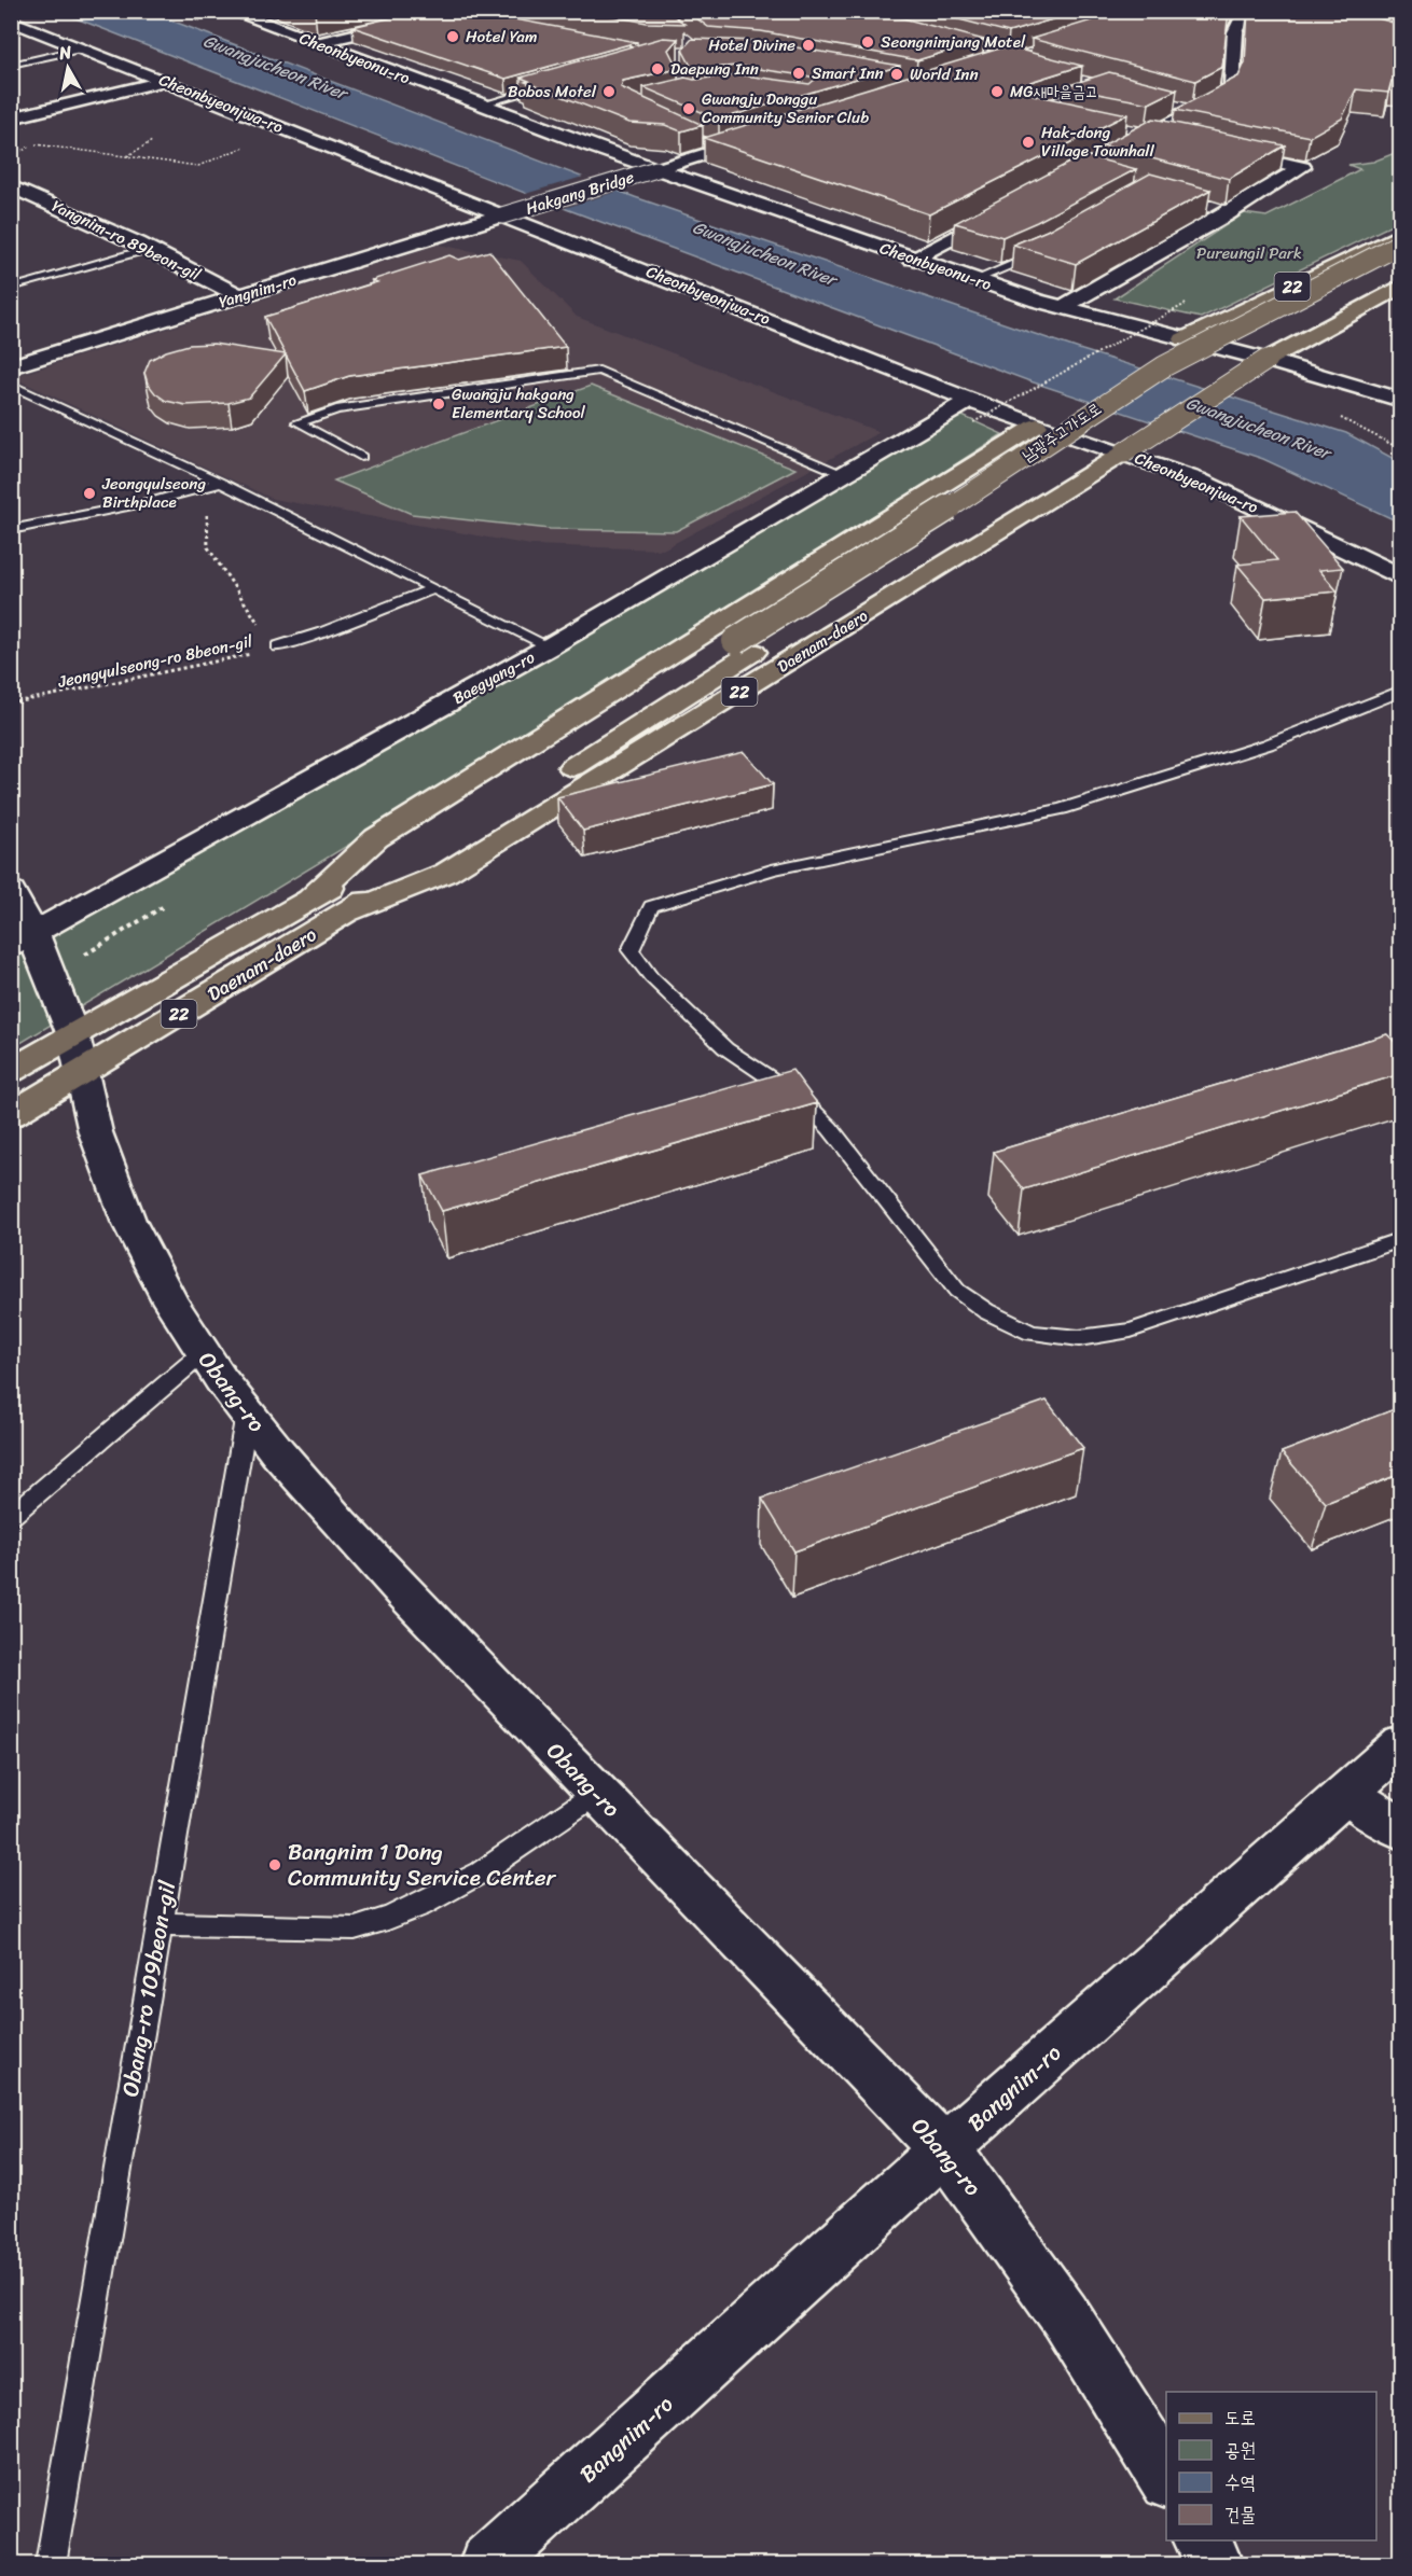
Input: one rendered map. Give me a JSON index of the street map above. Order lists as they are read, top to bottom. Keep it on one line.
{"streets":{"main road":["22","남광주고가도로","Daenam-daero"],"street":["Cheonbyeonu-ro","Cheonbyeonjwa-ro","Hakgang Bridge","Yangnim-ro 89beon-gil","Yangnim-ro","Baegyang-ro","Obang-ro","Bangnim-ro"],"lane":["Obang-ro 109beon-gil"],"path":["Jeongyulseong-ro 8beon-gil"]},"crossings":[["Cheonbyeonu-ro","Hakgang Bridge"],["Cheonbyeonu-ro","22"],["Cheonbyeonjwa-ro","Hakgang Bridge"],["Cheonbyeonjwa-ro","22"],["Cheonbyeonjwa-ro","Yangnim-ro"],["Cheonbyeonjwa-ro","Daenam-daero"],["Cheonbyeonjwa-ro","Baegyang-ro"],["Hakgang Bridge","Yangnim-ro"],["Yangnim-ro 89beon-gil","Yangnim-ro"],["22","Daenam-daero"],["남광주고가도로","Daenam-daero"],["Daenam-daero","Obang-ro"],["Baegyang-ro","Obang-ro"],["Obang-ro","Obang-ro 109beon-gil"],["Obang-ro","Bangnim-ro"]],"water":["Gwangjucheon River"],"parks":["Pureungil Park"],"places":["Hotel Yam","Seongnimjang Motel","Hotel Divine","Daepung Inn","Smart Inn","World Inn","Bobos Motel","MG새마을금고","Gwangju Donggu Community Senior Club","Hak-dong Village Townhall","Gwangju hakgang Elementary School","Jeongyulseong Birthplace","Bangnim 1 Dong Community Service Center"],"legend":["도로","공원","수역","건물"],"north":"top"}
